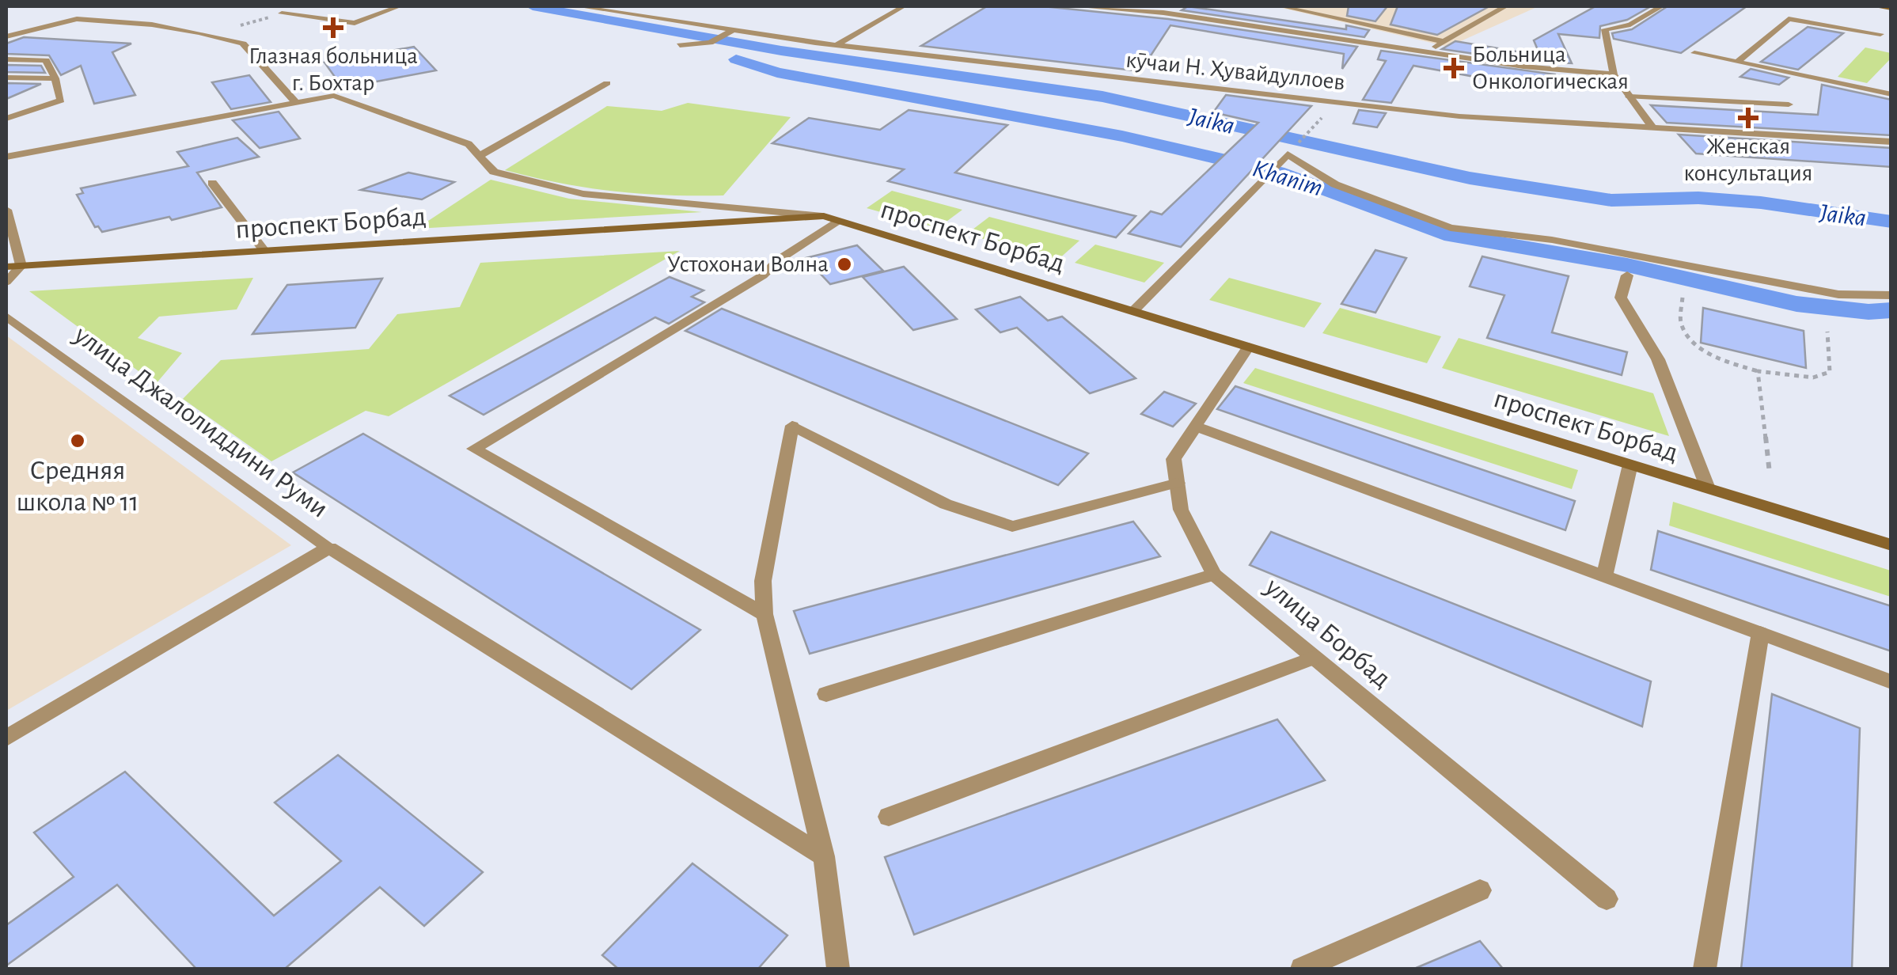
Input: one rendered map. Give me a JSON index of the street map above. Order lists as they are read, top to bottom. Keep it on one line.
{"streets":{"street":["кӯчаи Н. Ҳувайдуллоев","проспект Борбад","улица Джалолиддини Руми","улица Борбад"]},"crossings":[["проспект Борбад","улица Борбад"]],"water":["Jaika","Khanim"],"places":{"health":["Глазная больница г. Бохтар","Больница Онкологическая","Женская консультация"],"other":["Устохонаи Волна","Средняя школа № 11"]}}
